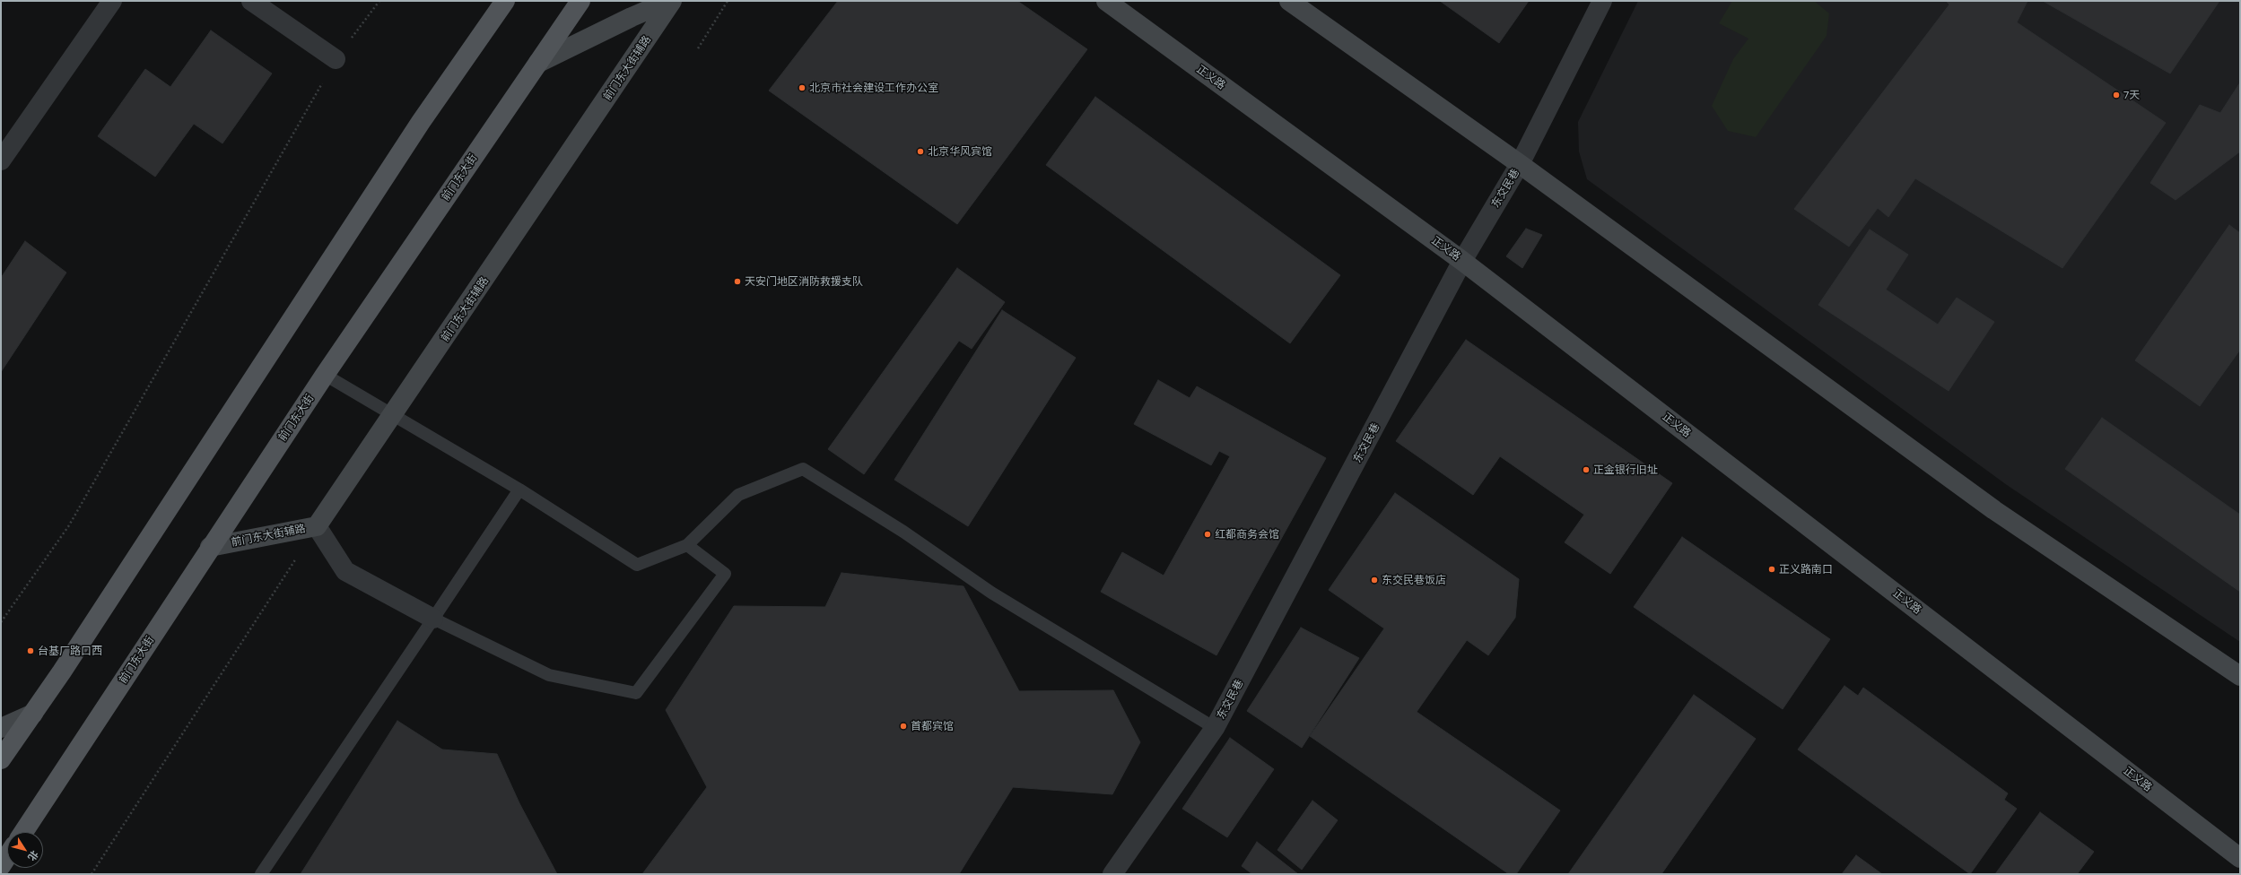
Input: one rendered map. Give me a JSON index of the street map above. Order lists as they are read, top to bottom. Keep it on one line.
{"streets":{"main road":["前门东大街"],"street":["前门东大街辅路","正义路","东交民巷"]},"crossings":[["前门东大街辅路","前门东大街"],["正义路","东交民巷"]],"places":["北京市社会建设工作办公室","7天","北京华风宾馆","天安门地区消防救援支队","正金银行旧址","红都商务会馆","正义路南口","东交民巷饭店","台基厂路口西","首都宾馆"],"north":"bottom right"}
